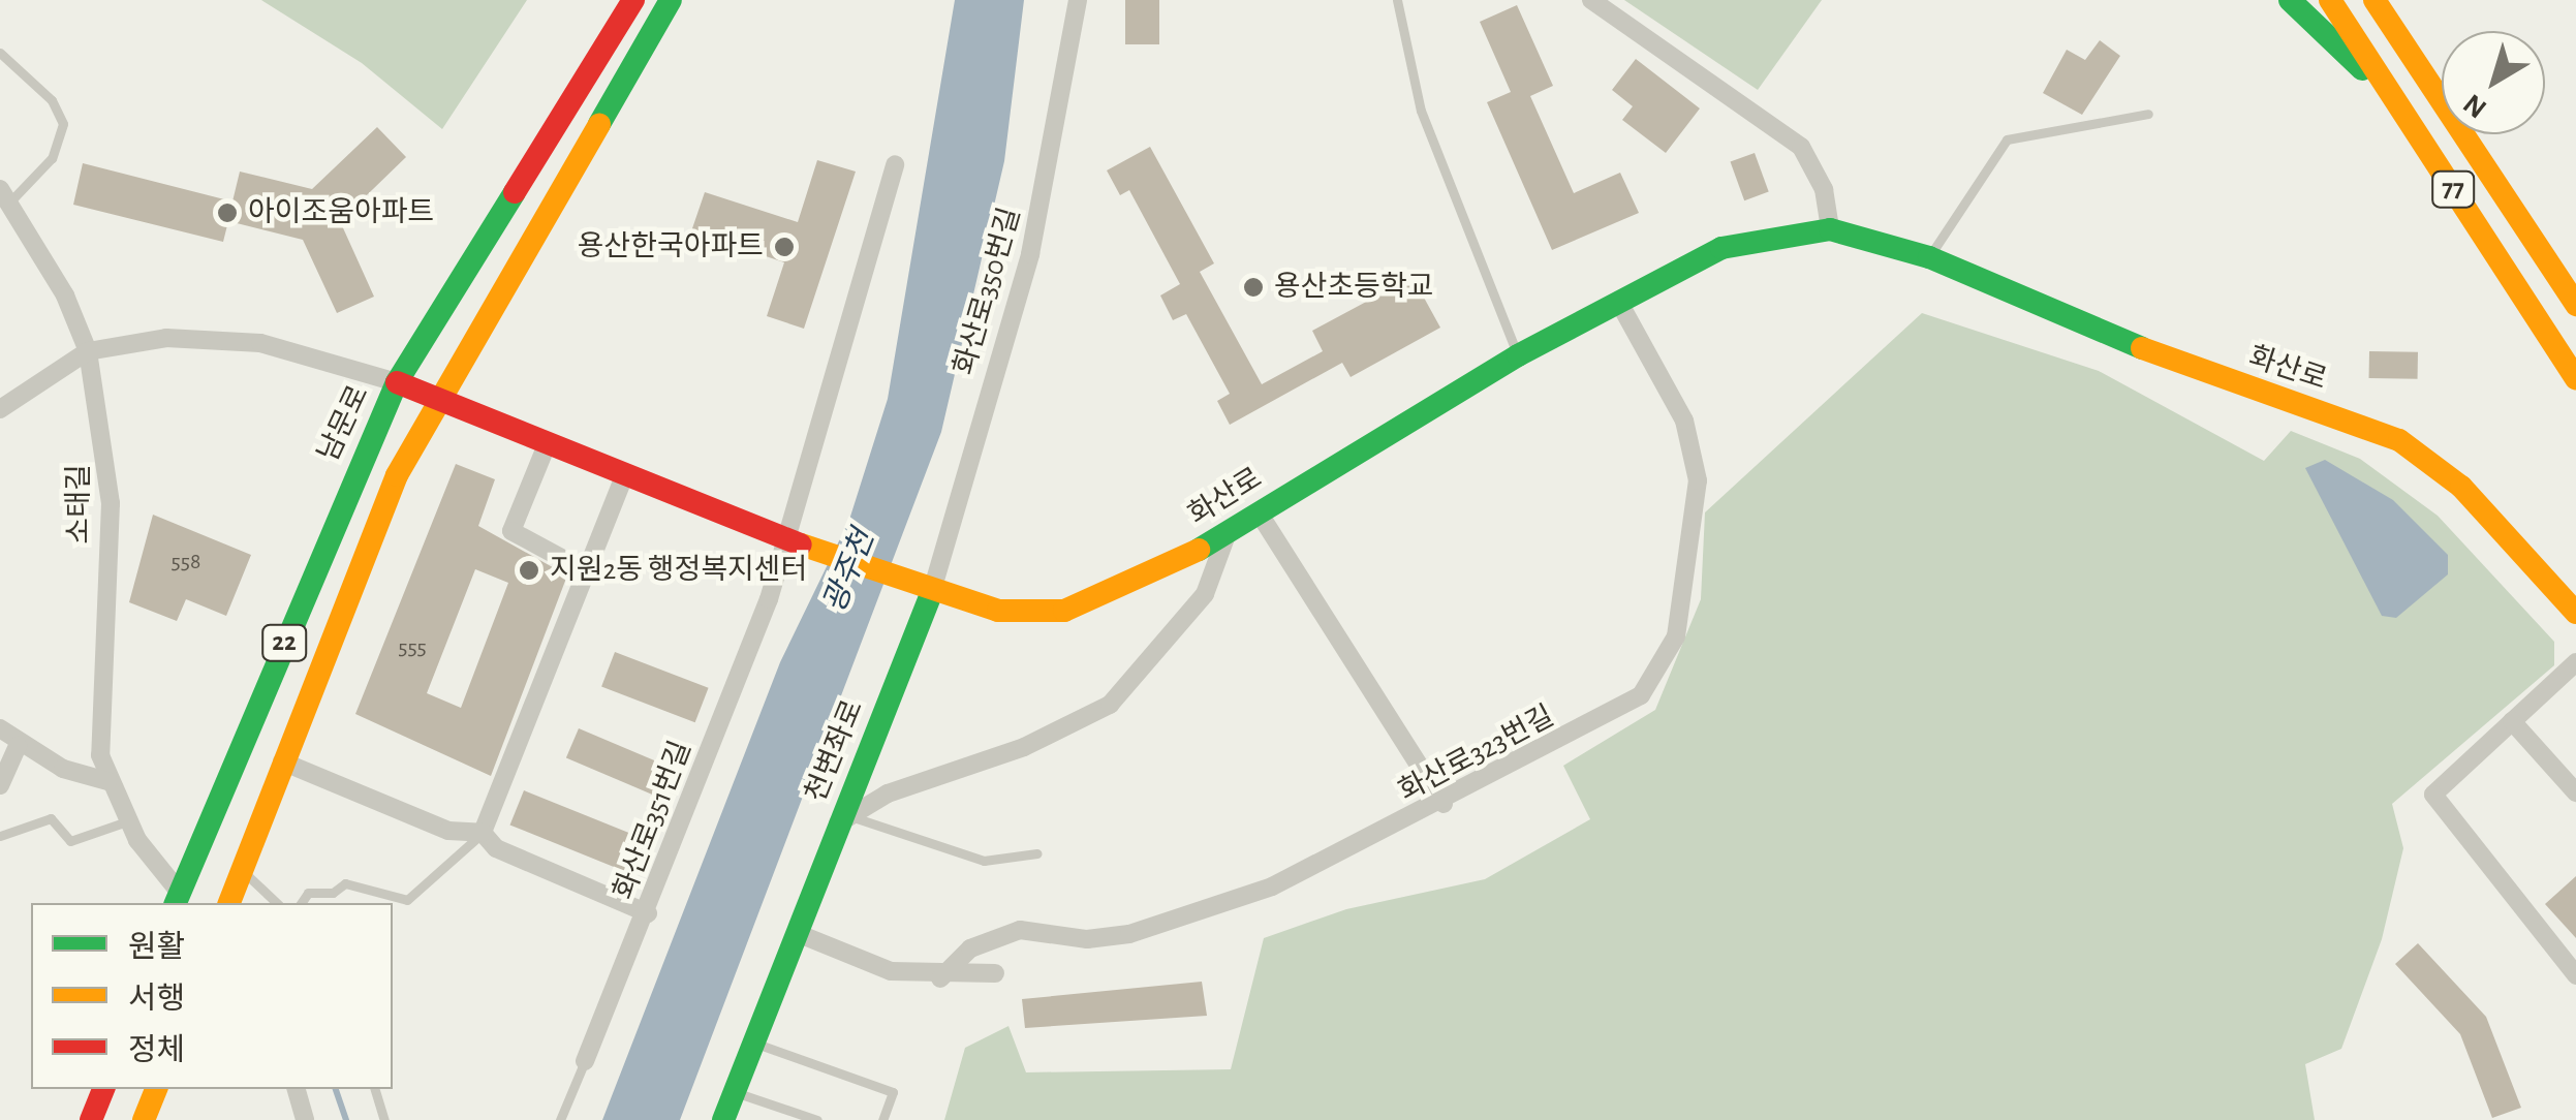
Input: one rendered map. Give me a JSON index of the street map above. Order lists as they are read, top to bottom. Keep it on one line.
{"streets":{"main road":["77","화산로","남문로","22","천변좌로"],"street":["화산로350번길","소태길","화산로323번길","화산로351번길"]},"crossings":[["화산로350번길","화산로"],["화산로350번길","천변좌로"],["화산로","남문로"],["화산로","22"],["화산로","천변좌로"],["화산로","화산로323번길"],["화산로","화산로351번길"],["남문로","소태길"]],"water":["광주천"],"places":["아이조움아파트","용산한국아파트","용산초등학교","지원2동 행정복지센터"],"house_numbers":["558","555"],"legend":["원활","서행","정체"],"north":"bottom left"}
